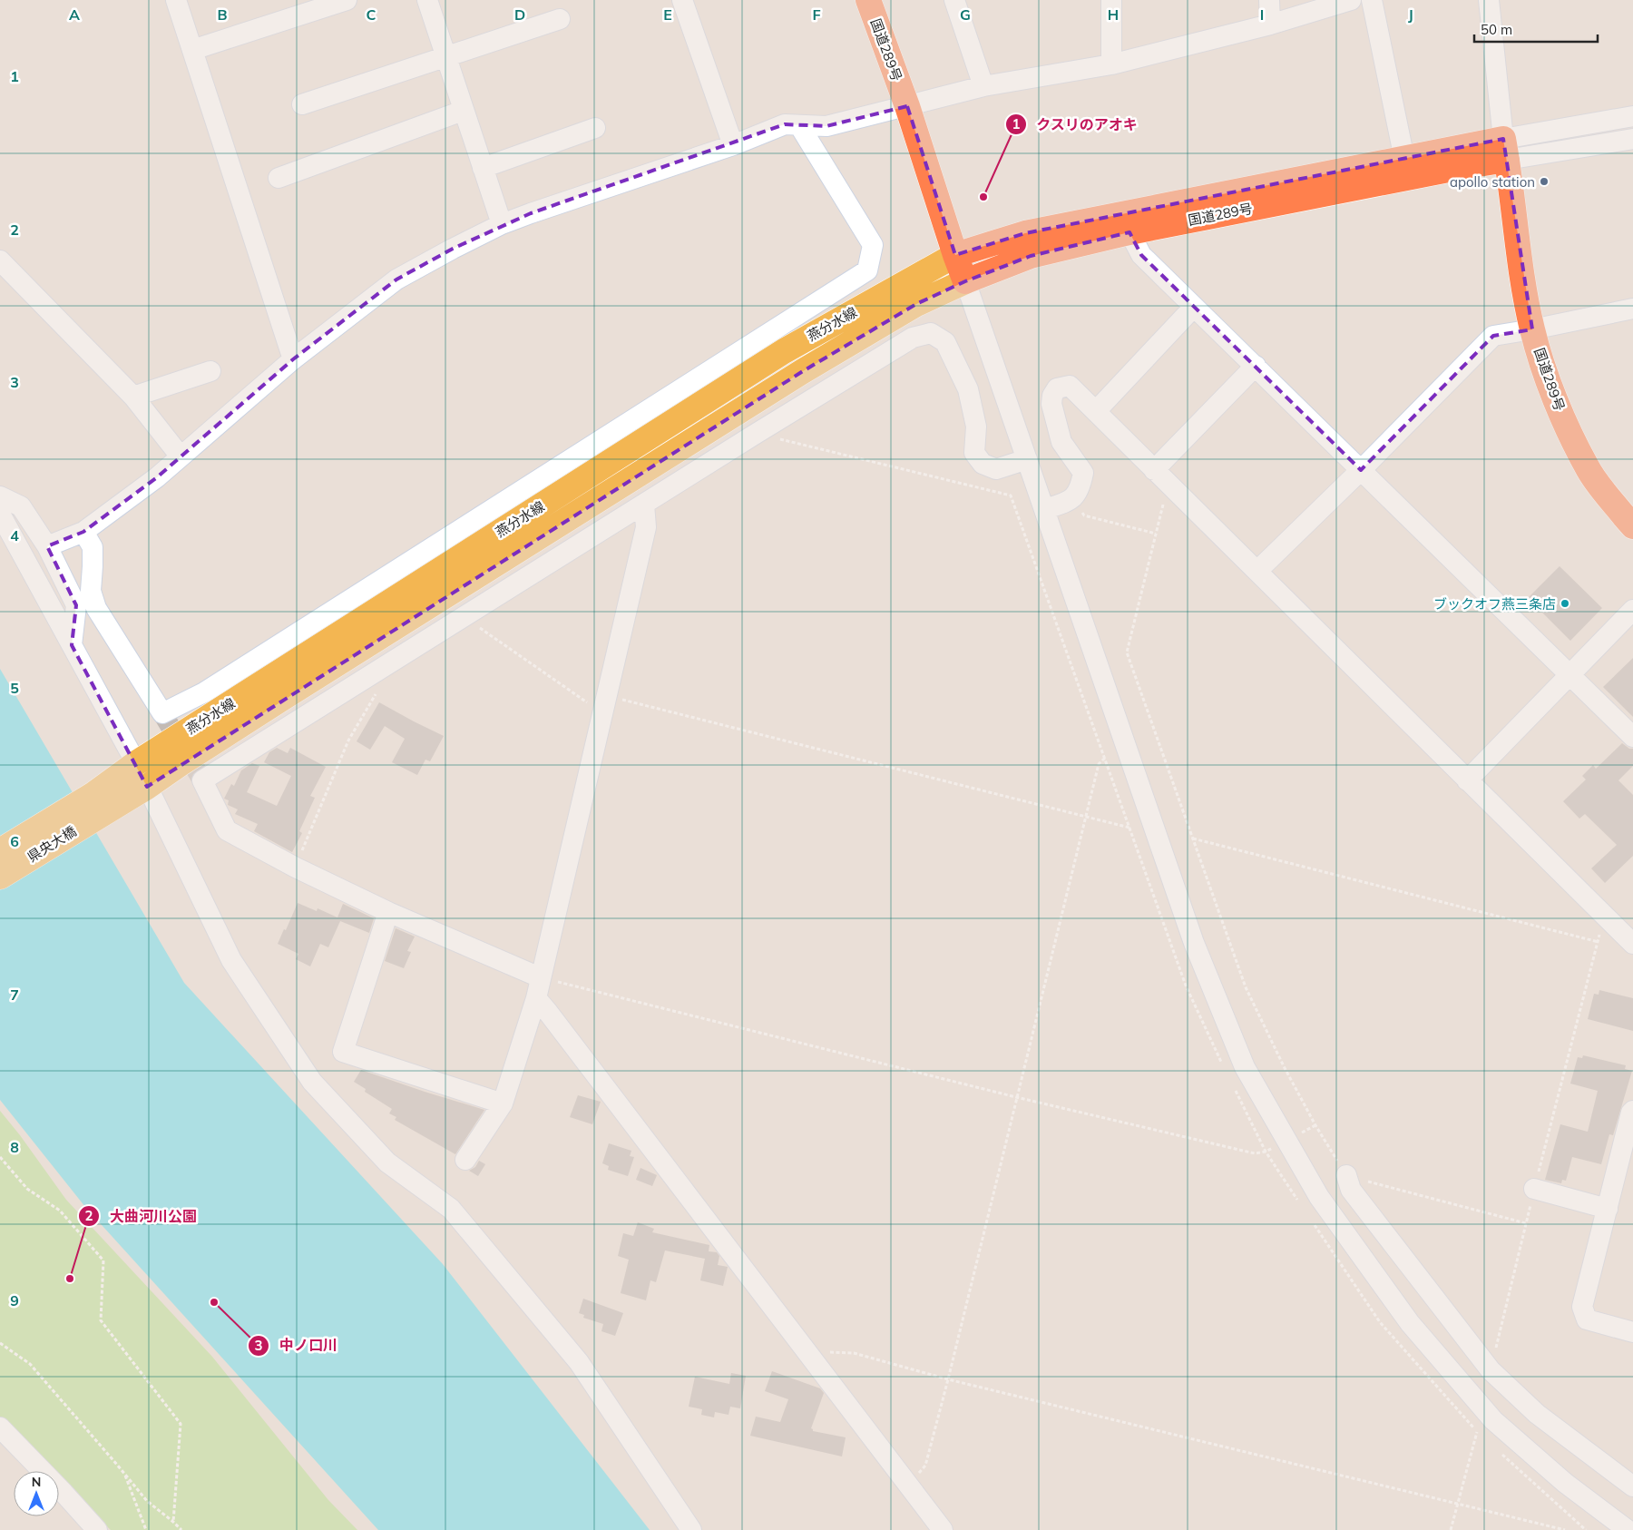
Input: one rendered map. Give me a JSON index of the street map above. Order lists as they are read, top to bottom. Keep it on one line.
{"streets":{"highway":["国道289号"],"main road":["燕分水線","県央大橋"]},"crossings":[["国道289号","燕分水線"],["燕分水線","県央大橋"]],"places":["apollo station","クスリのアオキ","ブックオフ燕三条店","大曲河川公園","中ノ口川"],"scale_bar":"50 m","north":"top","grid":{"columns":["A","B","C","D","E","F","G","H","I","J"],"rows":["1","2","3","4","5","6","7","8","9"]}}
